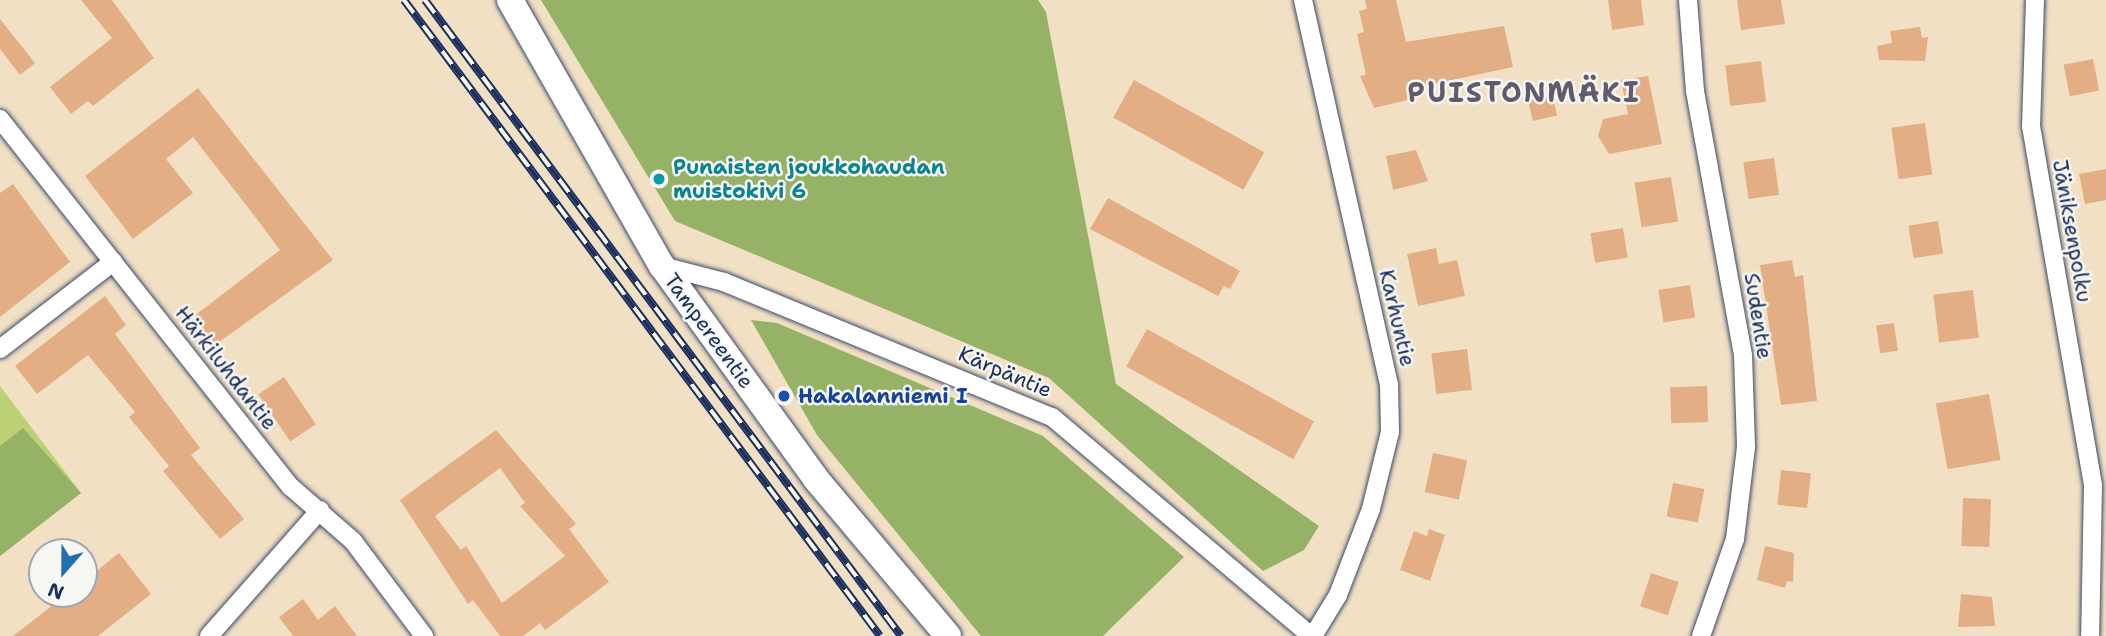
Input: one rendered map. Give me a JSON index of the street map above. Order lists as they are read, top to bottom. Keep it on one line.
{"streets":{"main road":["Tampereentie"],"street":["Jäniksenpolku","Sudentie","Karhuntie","Härkiluhdantie","Kärpäntie"]},"crossings":[["Karhuntie","Kärpäntie"],["Tampereentie","Kärpäntie"]],"districts":["PUISTONMÄKI"],"places":["Punaisten joukkohaudan muistokivi 6","Hakalanniemi I"],"north":"bottom"}
